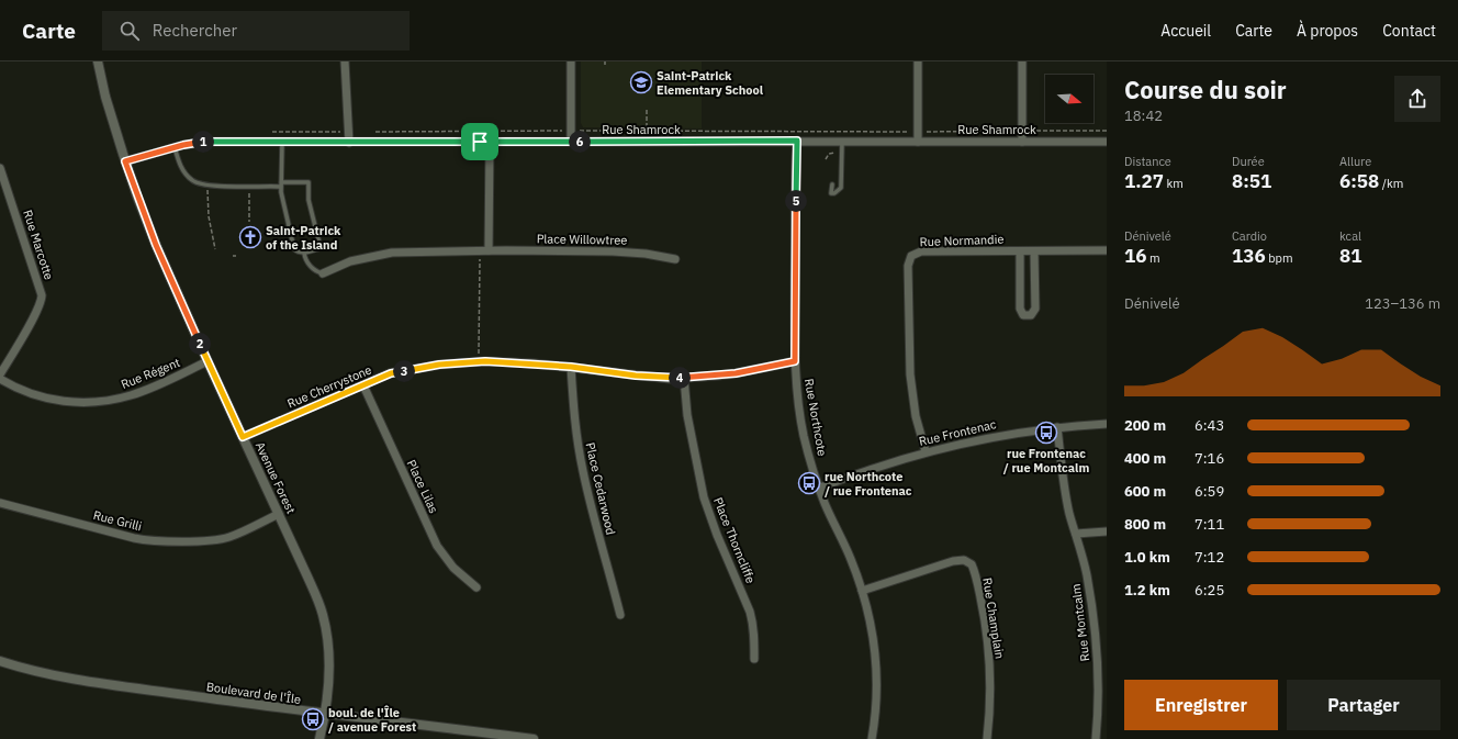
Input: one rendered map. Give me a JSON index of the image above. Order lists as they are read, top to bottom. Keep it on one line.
{"streets":{"street":["Rue Shamrock","Place Willowtree","Rue Normandie","Rue Marcotte","Rue Régent","Rue Cherrystone","Rue Northcote","Rue Frontenac","Avenue Forest","Place Lilas","Place Cedarwood","Rue Grilli","Place Thorncliffe","Rue Champlain","Rue Montcalm","Boulevard de l'Île"]},"crossings":[["Rue Shamrock","Rue Northcote"],["Rue Shamrock","Avenue Forest"],["Rue Normandie","Rue Frontenac"],["Rue Régent","Avenue Forest"],["Rue Cherrystone","Rue Northcote"],["Rue Cherrystone","Avenue Forest"],["Rue Cherrystone","Place Lilas"],["Rue Cherrystone","Place Cedarwood"],["Rue Cherrystone","Place Thorncliffe"],["Rue Northcote","Rue Frontenac"],["Rue Northcote","Rue Champlain"],["Rue Frontenac","Rue Montcalm"],["Avenue Forest","Rue Grilli"],["Avenue Forest","Boulevard de l'Île"]],"places":{"school or university":["Saint-Patrick Elementary School"],"church":["Saint-Patrick of the Island"],"bus stop":["rue Frontenac / rue Montcalm","rue Northcote / rue Frontenac","boul. de l'Île / avenue Forest"]},"north":"right","page":{"header":"Carte","search":"Rechercher","nav":["Accueil","Carte","À propos","Contact"],"heading":["Course du soir","18:42"],"pins":["1","6","5","2","3","4"],"stats":[["Distance","1.27 km"],["Durée","8:51"],["Allure","6:58 /km"],["Dénivelé","16 m"],["Cardio","136 bpm"],["kcal","81"]],"chart":["Dénivelé","123–136 m"],"list":[{"name":"200 m","note":"6:43"},{"name":"400 m","note":"7:16"},{"name":"600 m","note":"6:59"},{"name":"800 m","note":"7:11"},{"name":"1.0 km","note":"7:12"},{"name":"1.2 km","note":"6:25"}],"buttons":["Enregistrer","Partager"]}}
